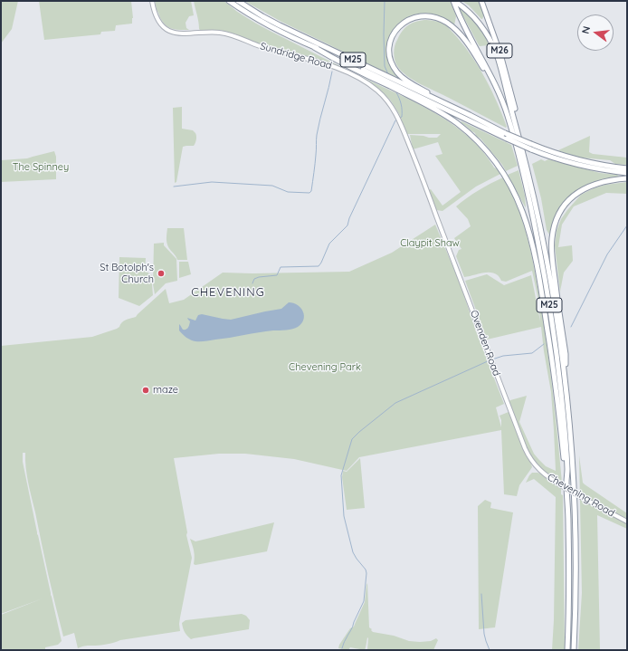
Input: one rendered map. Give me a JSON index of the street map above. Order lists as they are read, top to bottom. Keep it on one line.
{"streets":{"highway":["M26","M25"],"main road":["Sundridge Road","Ovenden Road","Chevening Road"]},"crossings":[["M26","M25"],["Sundridge Road","Ovenden Road"],["Ovenden Road","Chevening Road"]],"districts":["CHEVENING"],"parks":["The Spinney","Claypit Shaw","Chevening Park"],"places":["St Botolph's Church","maze"],"north":"left"}
